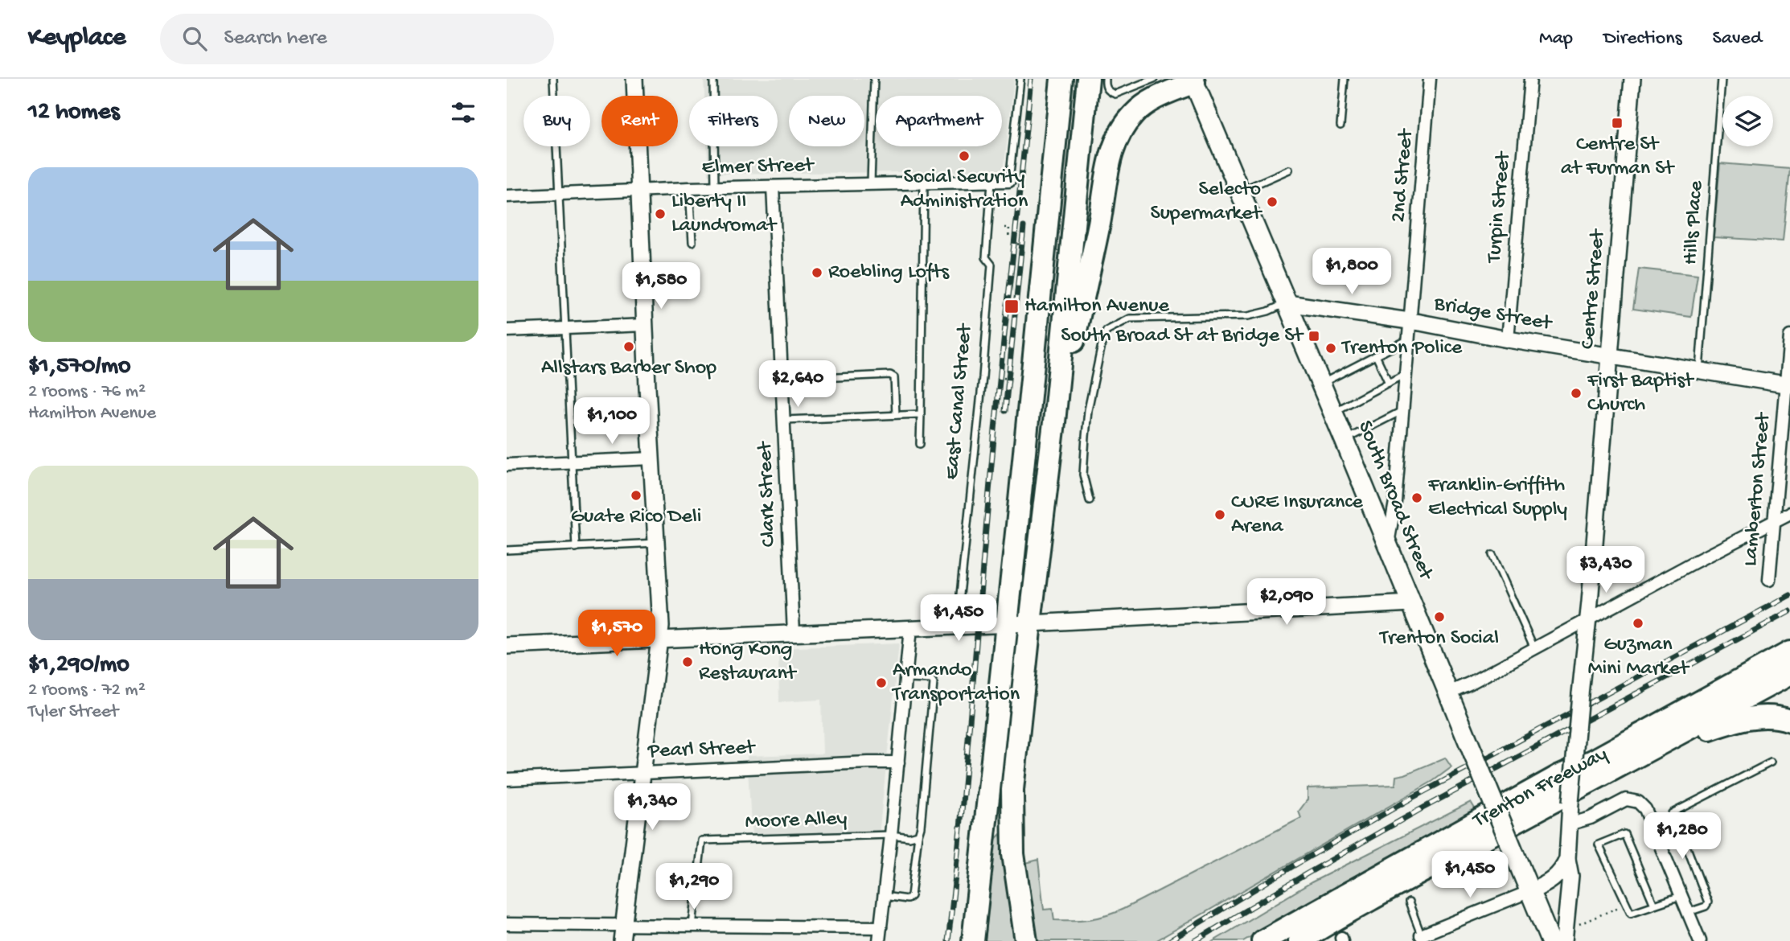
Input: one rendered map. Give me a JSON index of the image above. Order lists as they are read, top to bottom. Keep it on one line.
{"streets":{"highway":["Trenton Freeway"],"main road":["South Broad Street"],"street":["Elmer Street","2nd Street","Turpin Street","Centre Street","Bridge Street","Lamberton Street","Clark Street","Pearl Street"],"lane":["Hills Place","East Canal Street","Moore Alley"]},"crossings":[["Elmer Street","East Canal Street"],["Elmer Street","Clark Street"],["2nd Street","Bridge Street"],["2nd Street","South Broad Street"],["Turpin Street","Bridge Street"],["Hills Place","Bridge Street"],["Centre Street","Bridge Street"],["Bridge Street","Lamberton Street"],["Bridge Street","South Broad Street"]],"places":{"transit":["Centre St at Furman St","Hamilton Avenue","South Broad St at Bridge St"],"other":["Social Security Administration","Selecto Supermarket","Liberty II Laundromat","Roebling Lofts","Allstars Barber Shop","Trenton Police","First Baptist Church","Guate Rico Deli","Franklin-Griffith Electrical Supply","CURE Insurance Arena","Trenton Social","Guzman Mini Market","Hong Kong Restaurant","Armando Transportation"]},"page":{"header":"Keyplace","search":"Search here","nav":["Map","Directions","Saved"],"heading":"12 homes","chip":["Buy","Rent","Filters","New","Apartment"],"list":[{"name":"$1,570/mo","note":"2 rooms · 76 m² · Hamilton Avenue"},{"name":"$1,290/mo","note":"2 rooms · 72 m² · Tyler Street"}],"price":["$1,800","$1,580","$2,640","$1,100","$3,430","$2,090","$1,450","$1,570","$1,340","$1,280","$1,450","$1,290"]}}
